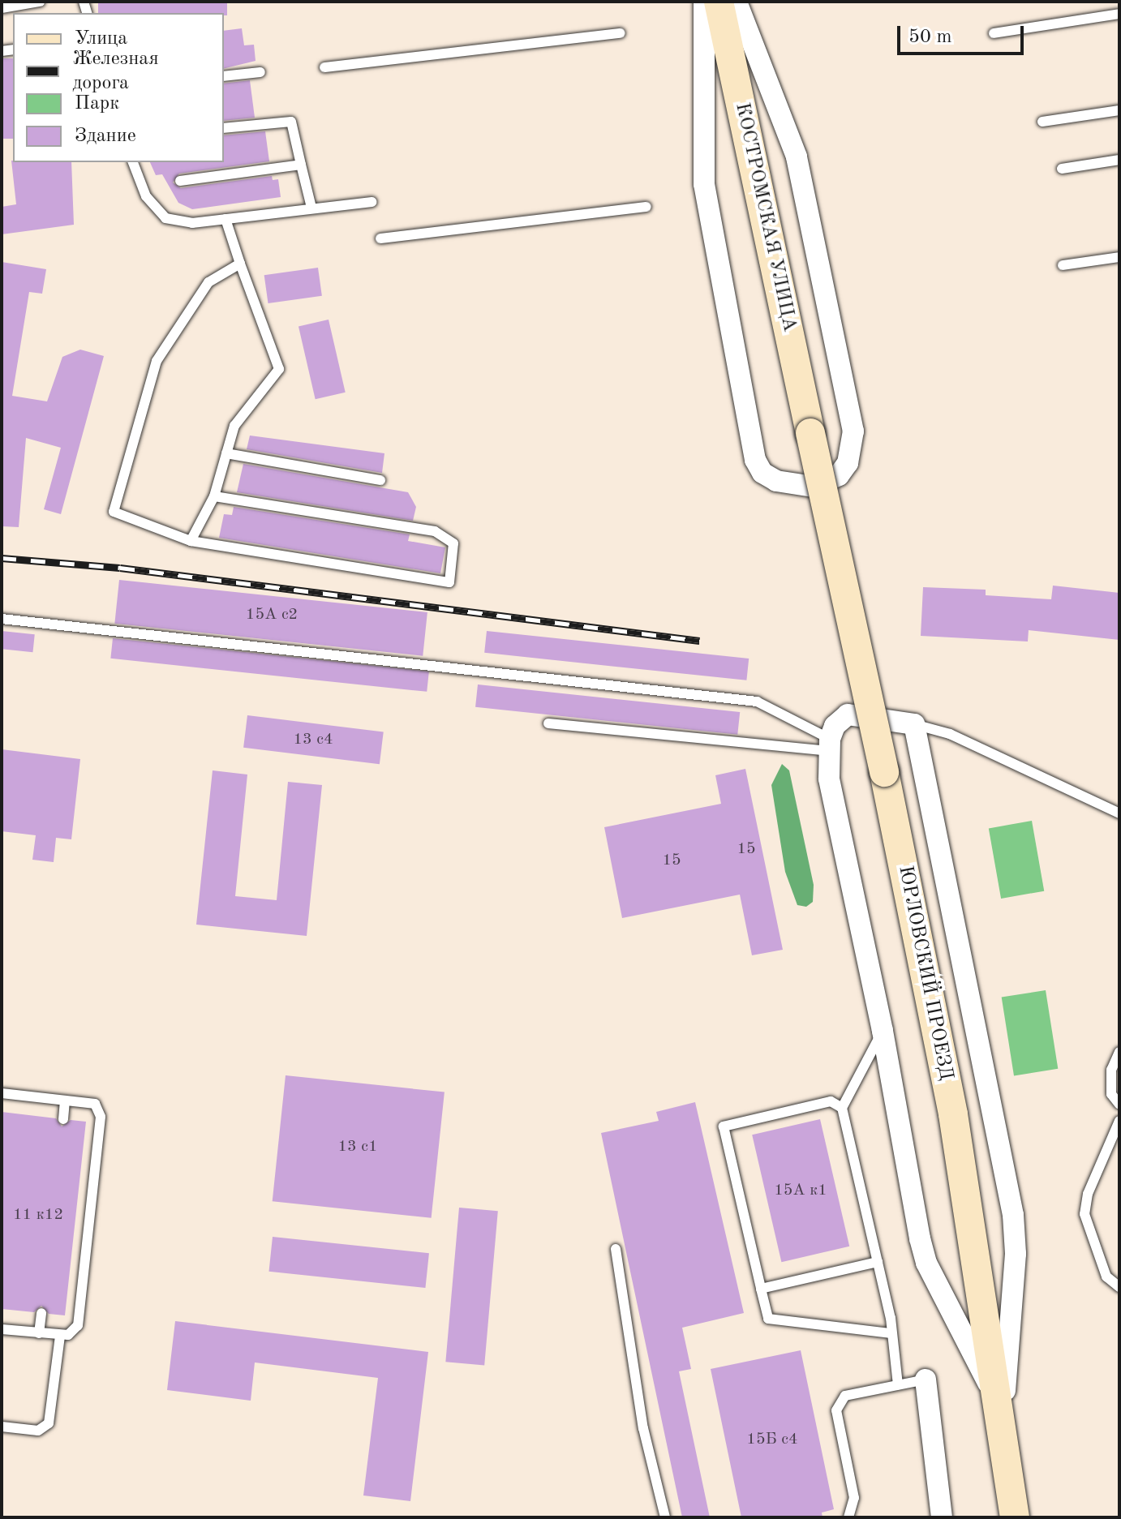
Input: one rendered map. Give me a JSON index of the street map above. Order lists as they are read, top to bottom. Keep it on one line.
{"streets":{"main road":["КОСТРОМСКАЯ УЛИЦА","ЮРЛОВСКИЙ ПРОЕЗД"]},"crossings":[["КОСТРОМСКАЯ УЛИЦА","ЮРЛОВСКИЙ ПРОЕЗД"]],"house_numbers":["15А с2","13 с4","15","15","13 с1","15А к1","11 к12","15Б с4"],"legend":["Улица","Железная дорога","Парк","Здание"],"scale_bar":"50 m"}
